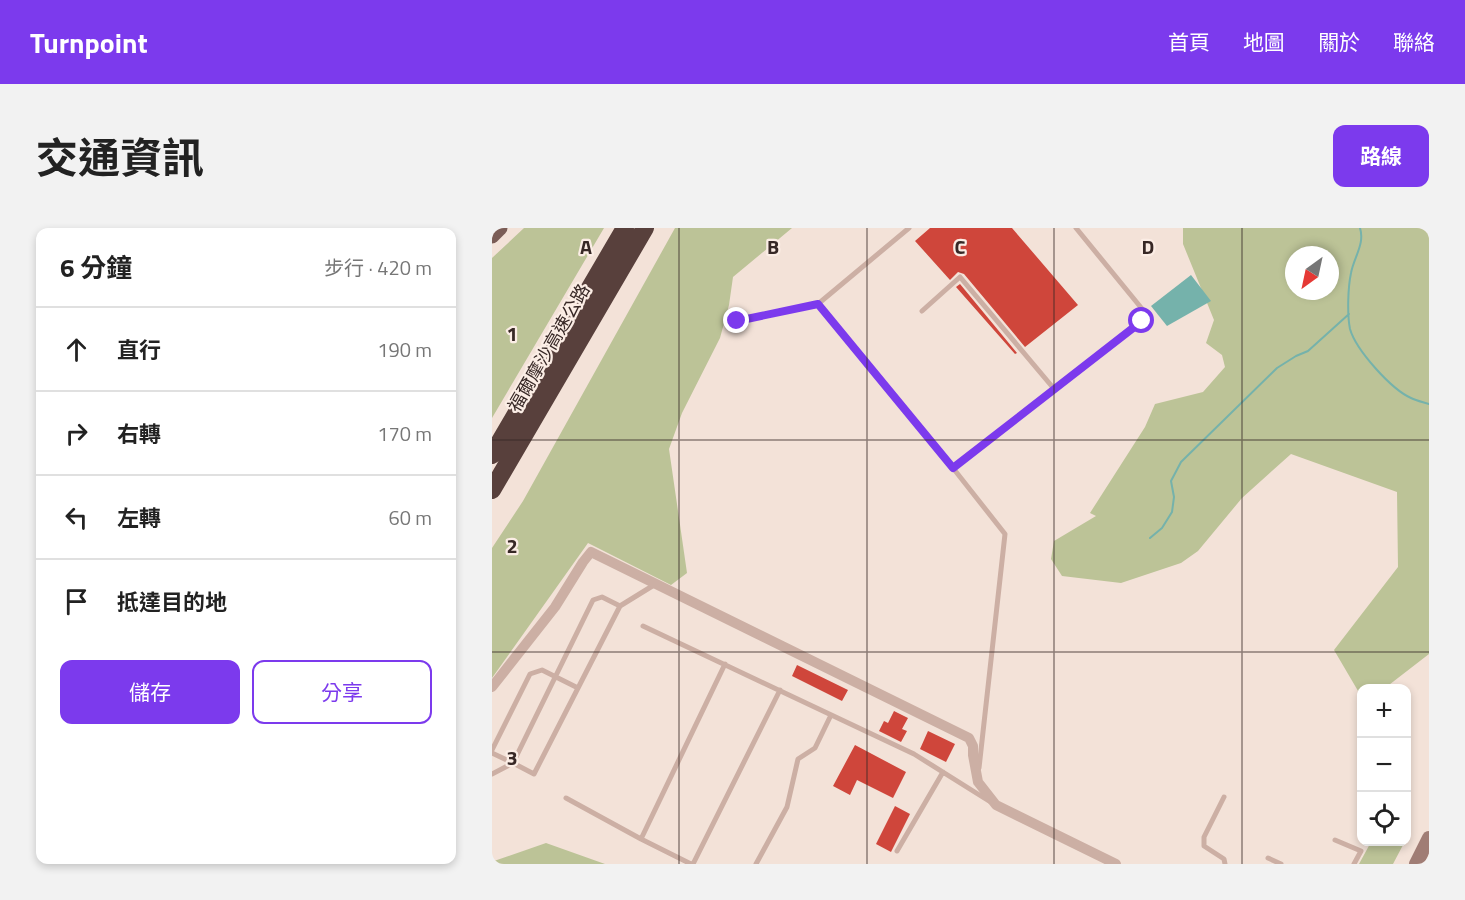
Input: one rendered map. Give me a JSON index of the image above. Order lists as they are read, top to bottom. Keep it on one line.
{"streets":{"highway":["福爾摩沙高速公路"]},"north":"bottom left","page":{"header":"Turnpoint","nav":["首頁","地圖","關於","聯絡"],"title":"交通資訊","buttons":["路線",["儲存","分享"]],"heading":["6 分鐘","步行 · 420 m"],"list":[["直行","190 m"],["右轉","170 m"],["左轉","60 m"],"抵達目的地"],"map_buttons":["+","−"]},"grid":{"columns":["A","B","C","D"],"rows":["1","2","3"]}}
